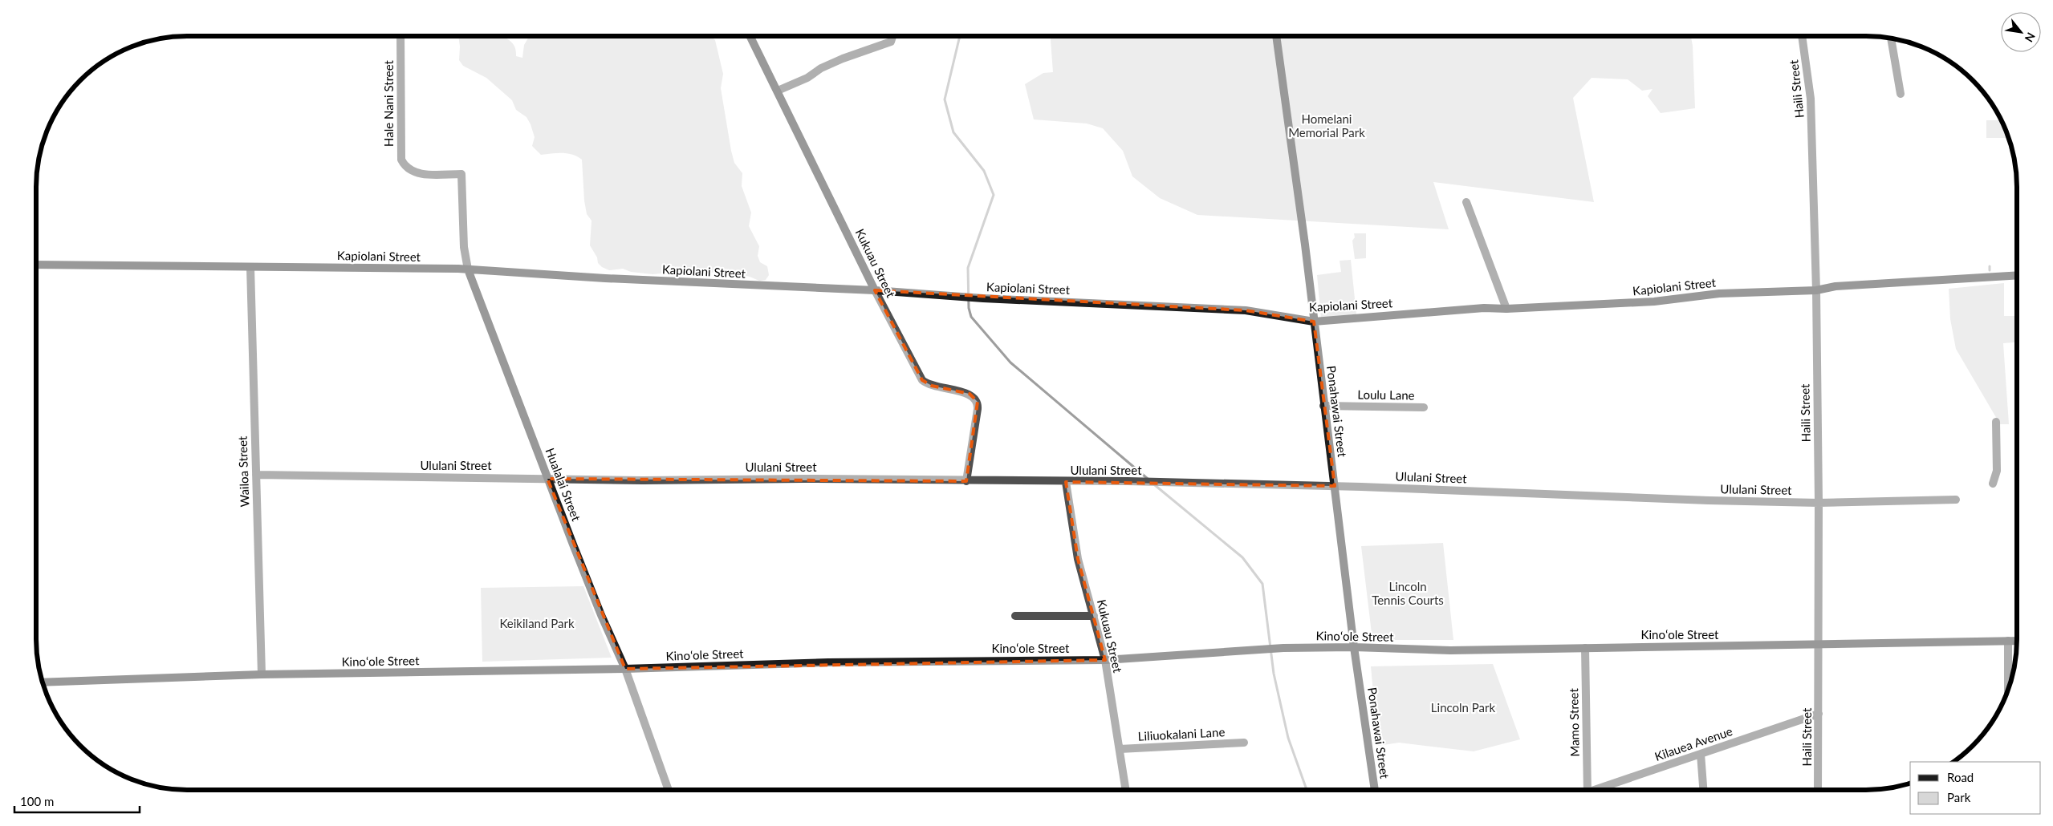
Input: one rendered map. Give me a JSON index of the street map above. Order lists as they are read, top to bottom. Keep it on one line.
{"streets":{"street":["Haili Street","Hale Nani Street","Kapiolani Street","Kukuau Street","Loulu Lane","Ponahawai Street","Ululani Street","Wailoa Street","Hualalai Street","Kinoʻole Street","Mamo Street","Liliuokalani Lane","Kilauea Avenue"]},"crossings":[["Haili Street","Kapiolani Street"],["Haili Street","Ululani Street"],["Haili Street","Kinoʻole Street"],["Haili Street","Kilauea Avenue"],["Hale Nani Street","Hualalai Street"],["Kapiolani Street","Kukuau Street"],["Kapiolani Street","Ponahawai Street"],["Kapiolani Street","Wailoa Street"],["Kapiolani Street","Hualalai Street"],["Kukuau Street","Ululani Street"],["Kukuau Street","Kinoʻole Street"],["Kukuau Street","Liliuokalani Lane"],["Loulu Lane","Ponahawai Street"],["Ponahawai Street","Ululani Street"],["Ponahawai Street","Kinoʻole Street"],["Ululani Street","Wailoa Street"],["Ululani Street","Hualalai Street"],["Wailoa Street","Kinoʻole Street"],["Hualalai Street","Kinoʻole Street"],["Kinoʻole Street","Mamo Street"]],"parks":["Homelani Memorial Park","Lincoln Tennis Courts","Keikiland Park","Lincoln Park"],"legend":["Road","Park"],"scale_bar":"100 m","north":"bottom right"}
